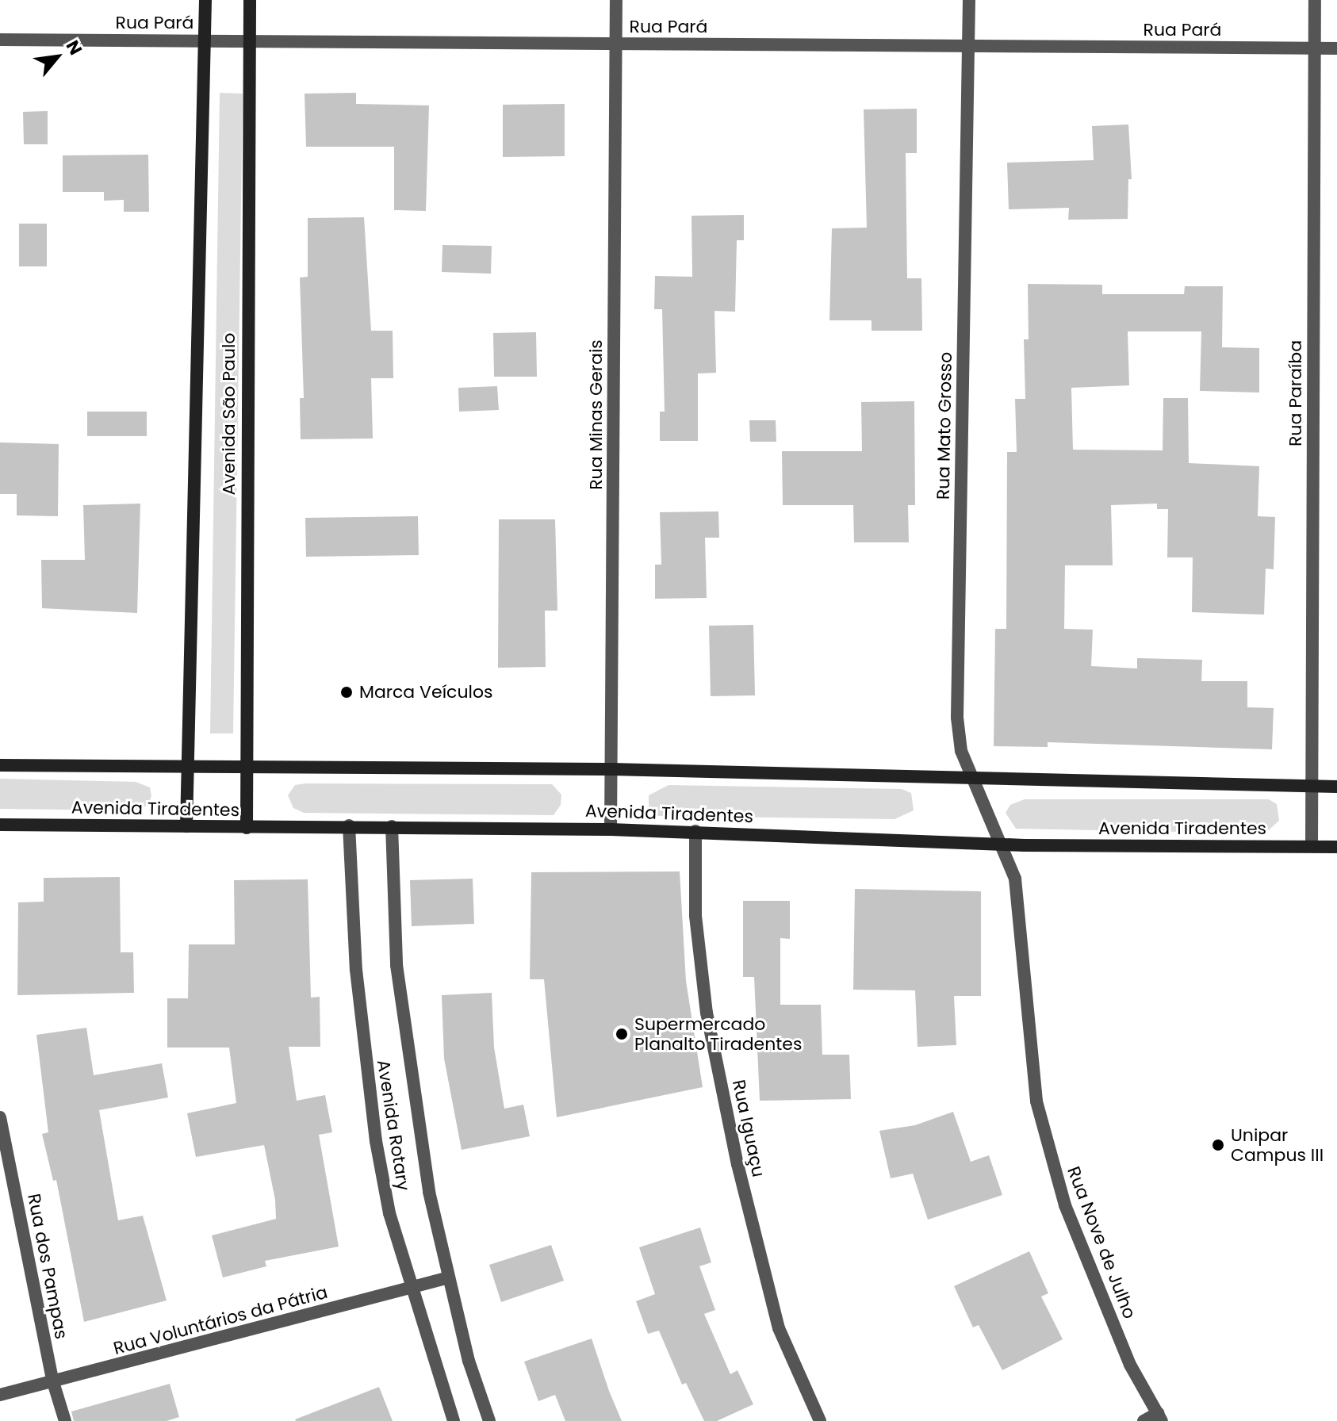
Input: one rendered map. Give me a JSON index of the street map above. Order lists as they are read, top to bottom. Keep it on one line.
{"streets":{"main road":["Avenida São Paulo","Avenida Tiradentes"],"street":["Rua Pará","Rua Paraíba","Rua Minas Gerais","Rua Mato Grosso","Avenida Rotary","Rua Iguaçu","Rua Nove de Julho","Rua dos Pampas","Rua Voluntários da Pátria"]},"crossings":[["Rua Pará","Rua Paraíba"],["Rua Pará","Avenida São Paulo"],["Rua Pará","Rua Minas Gerais"],["Rua Pará","Rua Mato Grosso"],["Rua Paraíba","Avenida Tiradentes"],["Avenida São Paulo","Avenida Tiradentes"],["Rua Minas Gerais","Avenida Tiradentes"],["Rua Mato Grosso","Avenida Tiradentes"],["Rua Mato Grosso","Rua Nove de Julho"],["Avenida Tiradentes","Avenida Rotary"],["Avenida Tiradentes","Rua Iguaçu"],["Avenida Tiradentes","Rua Nove de Julho"],["Avenida Rotary","Rua Voluntários da Pátria"],["Rua dos Pampas","Rua Voluntários da Pátria"]],"places":["Marca Veículos","Supermercado Planalto Tiradentes","Unipar Campus III"],"north":"top right"}
